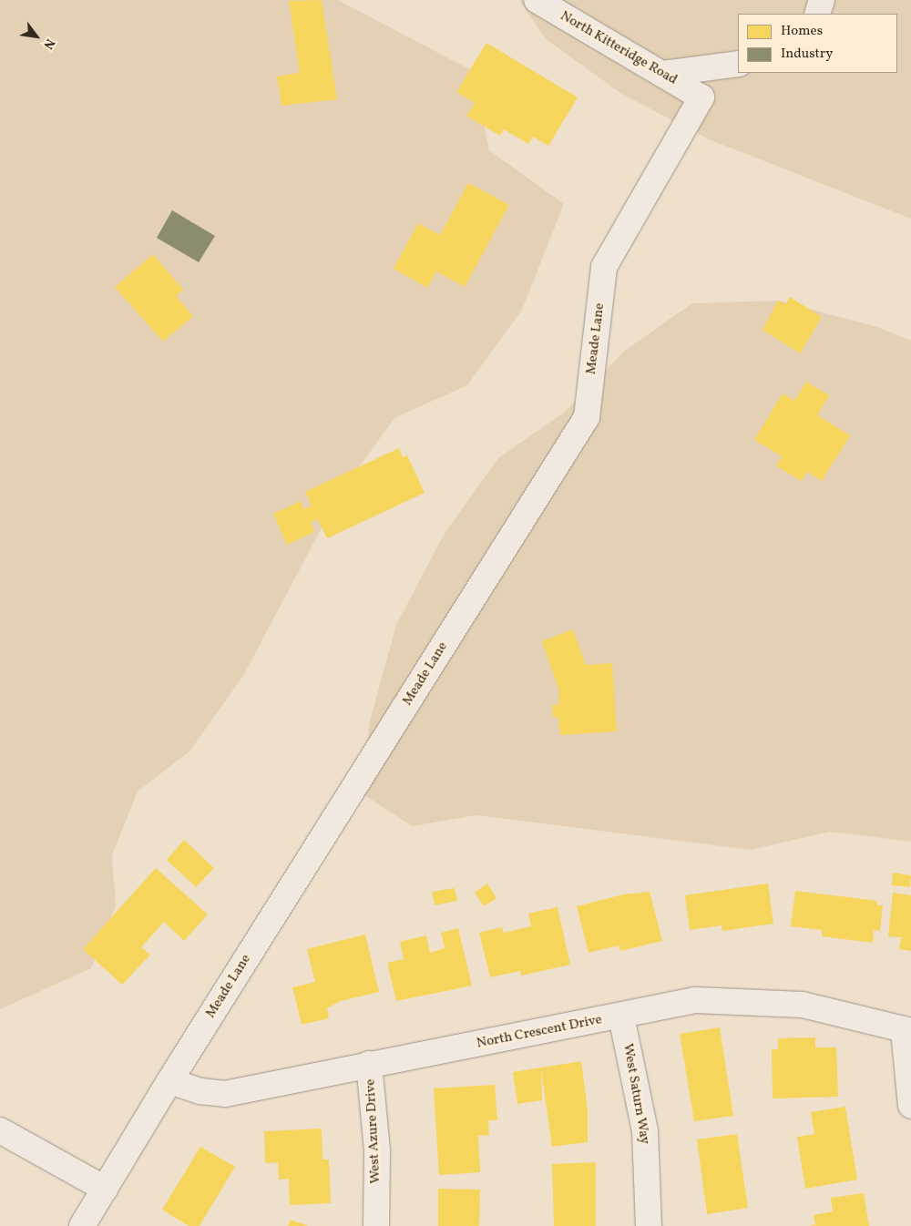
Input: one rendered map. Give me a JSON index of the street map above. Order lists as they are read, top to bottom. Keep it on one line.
{"streets":{"street":["North Kitteridge Road","Meade Lane","North Crescent Drive","West Saturn Way","West Azure Drive"]},"crossings":[["North Kitteridge Road","Meade Lane"],["Meade Lane","North Crescent Drive"],["North Crescent Drive","West Saturn Way"],["North Crescent Drive","West Azure Drive"]],"legend":["Homes","Industry"],"north":"bottom right"}
